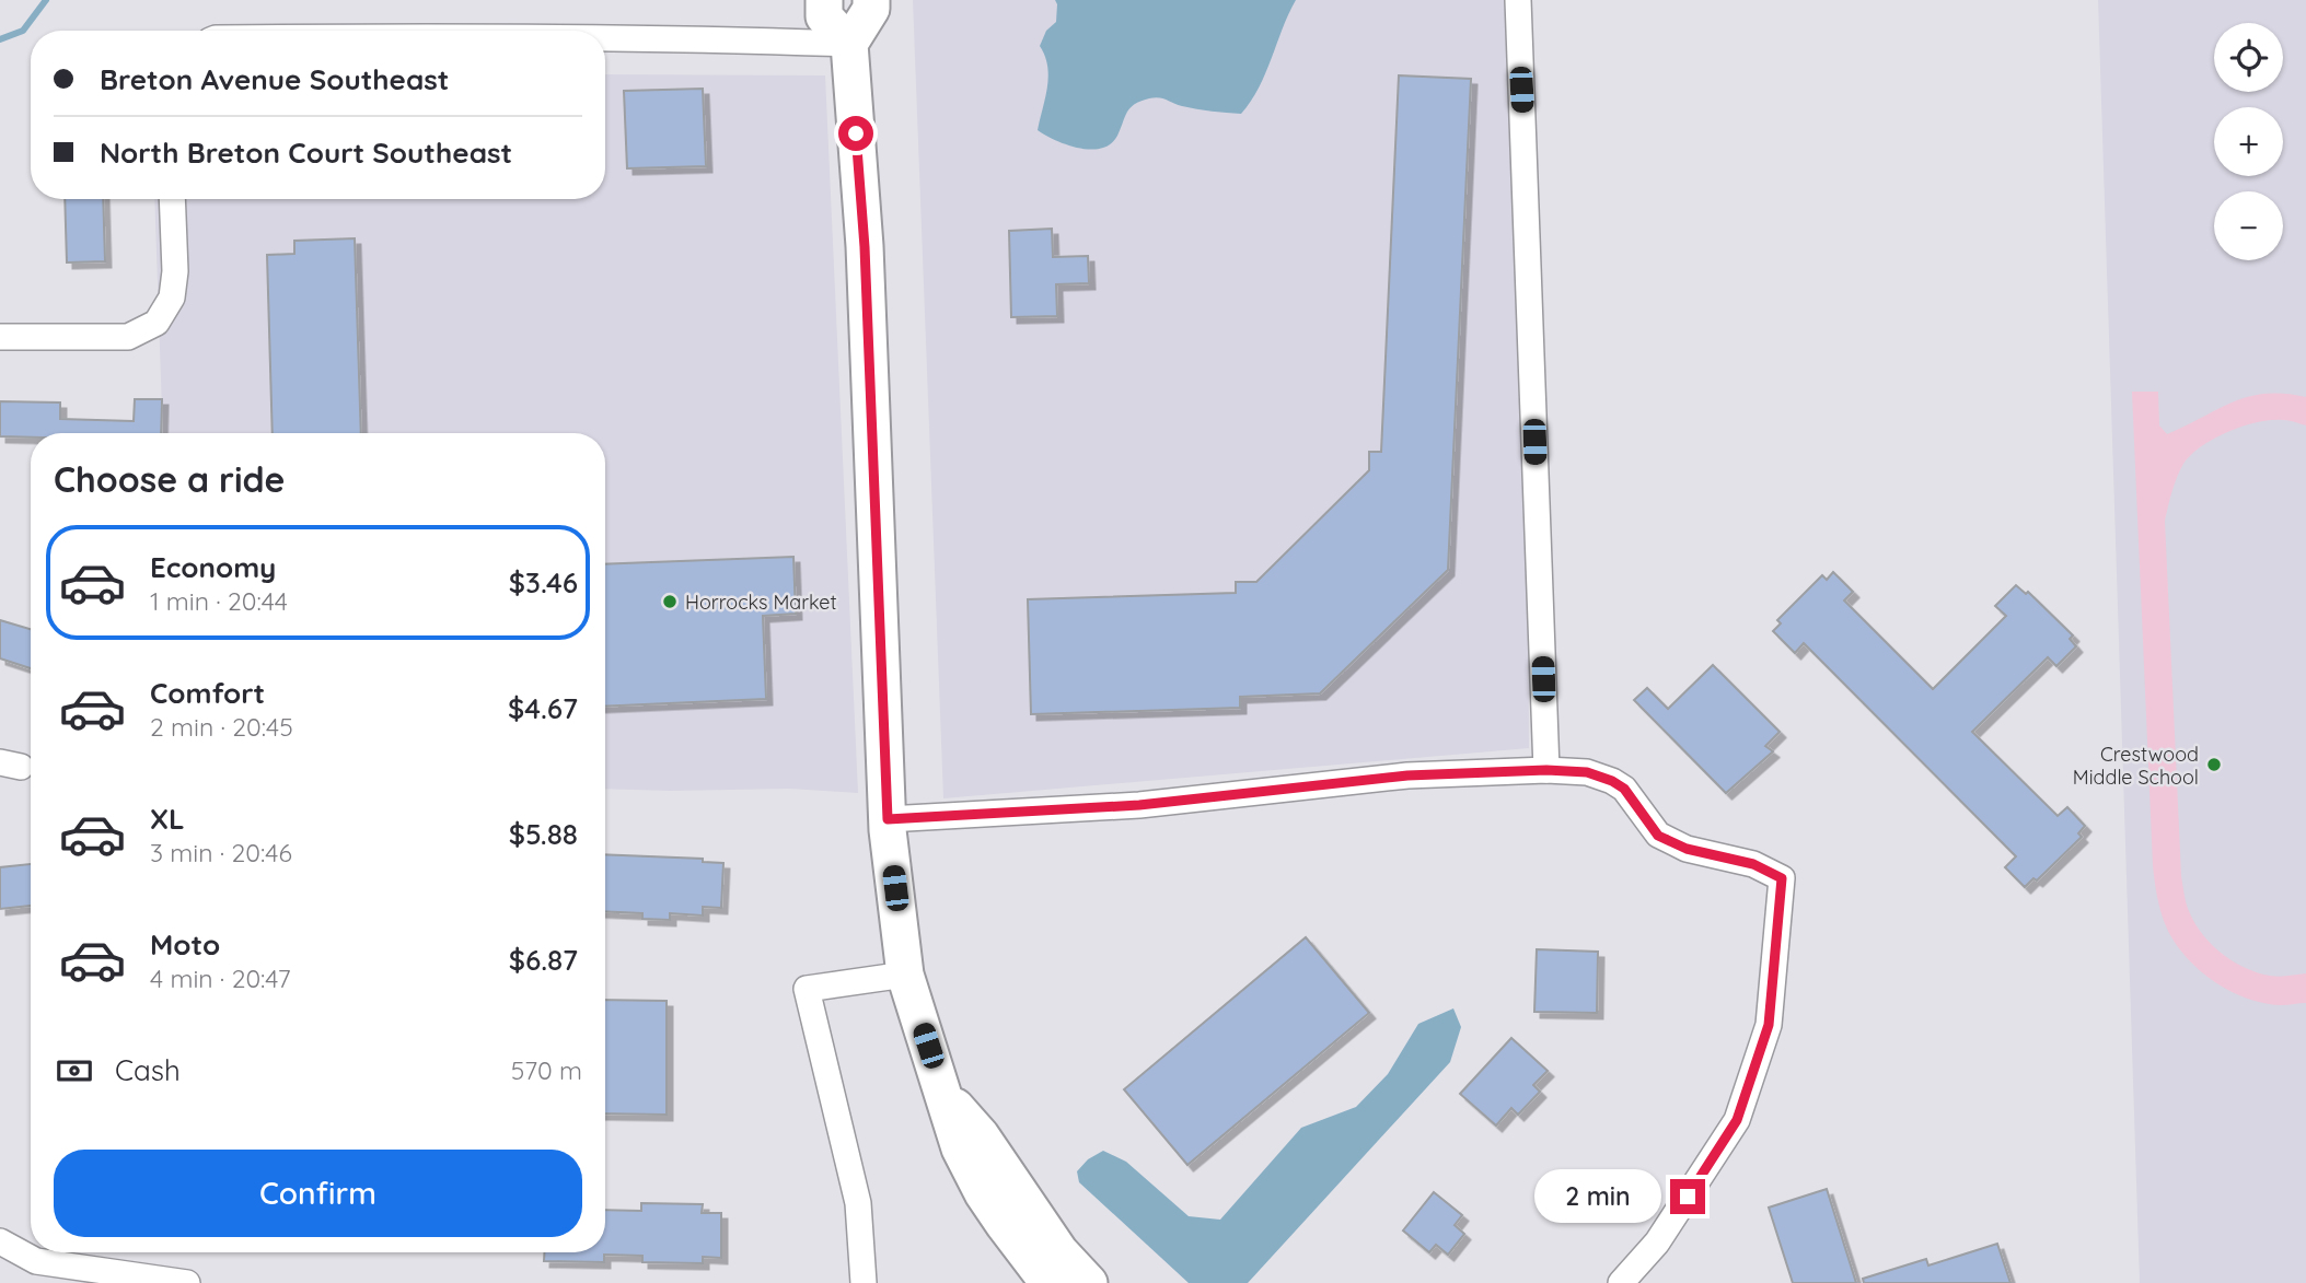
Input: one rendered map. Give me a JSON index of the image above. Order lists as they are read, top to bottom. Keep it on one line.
{"places":["Horrocks Market","Crestwood Middle School"],"page":{"map_buttons":["+","−"],"banner":["Breton Avenue Southeast","North Breton Court Southeast"],"heading":"Choose a ride","list":[{"name":"Economy","note":"1 min · 20:44","value":"$3.46"},{"name":"Comfort","note":"2 min · 20:45","value":"$4.67"},{"name":"XL","note":"3 min · 20:46","value":"$5.88"},{"name":"Moto","note":"4 min · 20:47","value":"$6.87"}],"pay":["Cash","570 m"],"buttons":"Confirm","bubble":"2 min"}}
